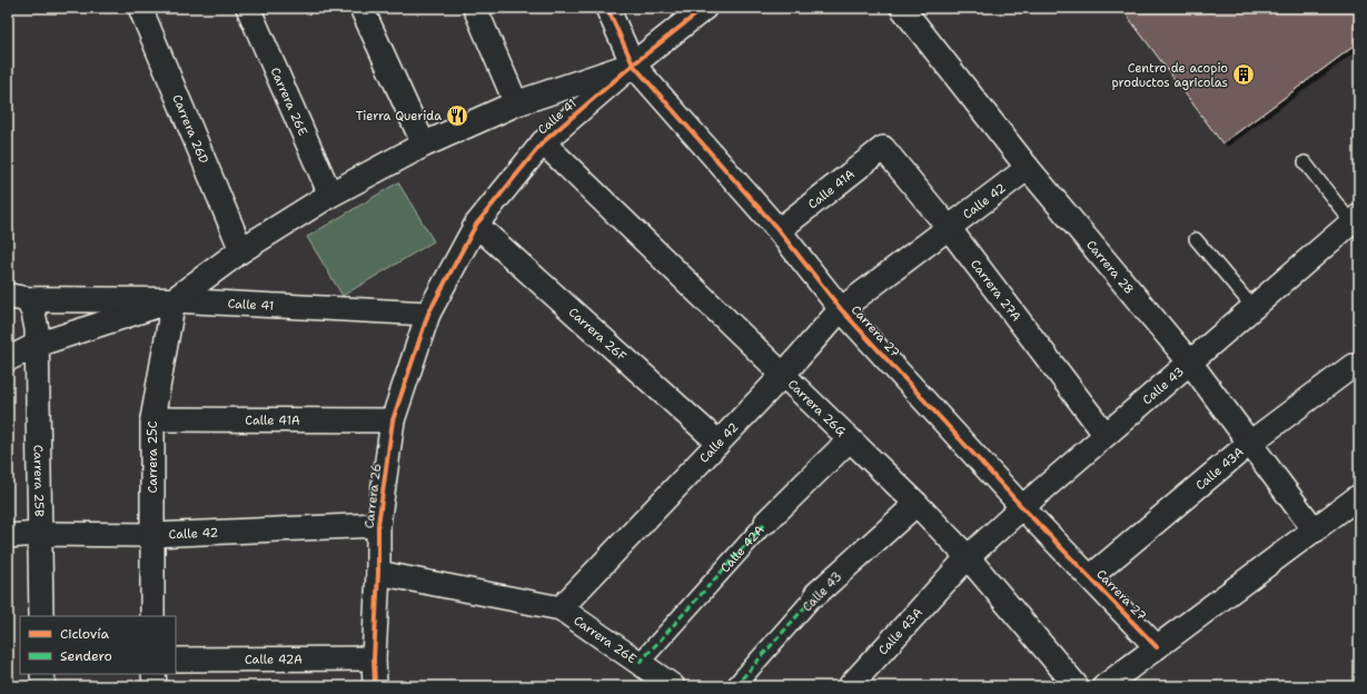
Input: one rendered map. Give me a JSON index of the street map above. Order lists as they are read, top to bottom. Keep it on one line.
{"streets":{"street":["Carrera 26E","Calle 41","Carrera 26D","Calle 41A","Calle 42","Carrera 28","Carrera 27A","Carrera 27","Carrera 26F","Calle 43","Carrera 26G","Carrera 25C","Calle 43A","Carrera 25B","Carrera 26","Calle 42A"]},"crossings":[["Carrera 26E","Calle 41"],["Carrera 26E","Calle 42"],["Carrera 26E","Calle 42A"],["Calle 41","Carrera 26D"],["Calle 41","Carrera 27"],["Calle 41","Carrera 26F"],["Calle 41","Carrera 26G"],["Calle 41","Carrera 25C"],["Calle 41","Carrera 25B"],["Calle 41","Carrera 26"],["Calle 41A","Carrera 27A"],["Calle 41A","Carrera 27"],["Calle 41A","Carrera 25C"],["Calle 41A","Carrera 26"],["Calle 42","Carrera 28"],["Calle 42","Carrera 27A"],["Calle 42","Carrera 27"],["Calle 42","Carrera 26F"],["Calle 42","Carrera 26G"],["Calle 42","Carrera 25C"],["Calle 42","Carrera 25B"],["Calle 42","Carrera 26"],["Carrera 28","Calle 43"],["Carrera 28","Calle 43A"],["Carrera 27A","Calle 43"],["Carrera 27","Calle 43"],["Carrera 27","Calle 43A"],["Calle 43","Carrera 26G"],["Calle 43","Calle 43A"],["Carrera 26G","Calle 43A"],["Carrera 26G","Calle 42A"],["Carrera 26","Calle 42A"]],"places":{"building":["Centro de acopio productos agricolas"],"restaurant":["Tierra Querida"]},"legend":["Ciclovía","Sendero"]}
